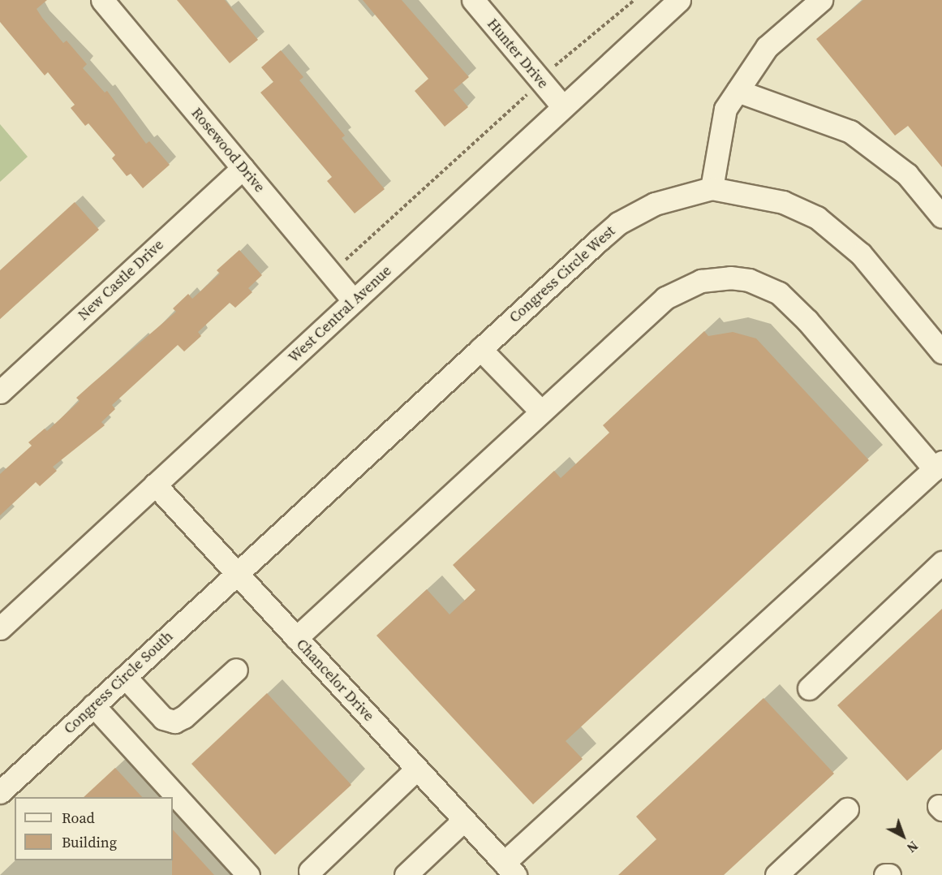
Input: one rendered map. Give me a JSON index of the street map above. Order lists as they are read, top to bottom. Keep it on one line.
{"streets":{"street":["Hunter Drive","Rosewood Drive","Congress Circle West","New Castle Drive","West Central Avenue","Chancelor Drive","Congress Circle South"]},"crossings":[["Hunter Drive","West Central Avenue"],["Rosewood Drive","New Castle Drive"],["Rosewood Drive","West Central Avenue"],["Congress Circle West","Chancelor Drive"],["Congress Circle West","Congress Circle South"],["West Central Avenue","Chancelor Drive"],["Chancelor Drive","Congress Circle South"]],"legend":["Road","Building"],"north":"bottom right"}
